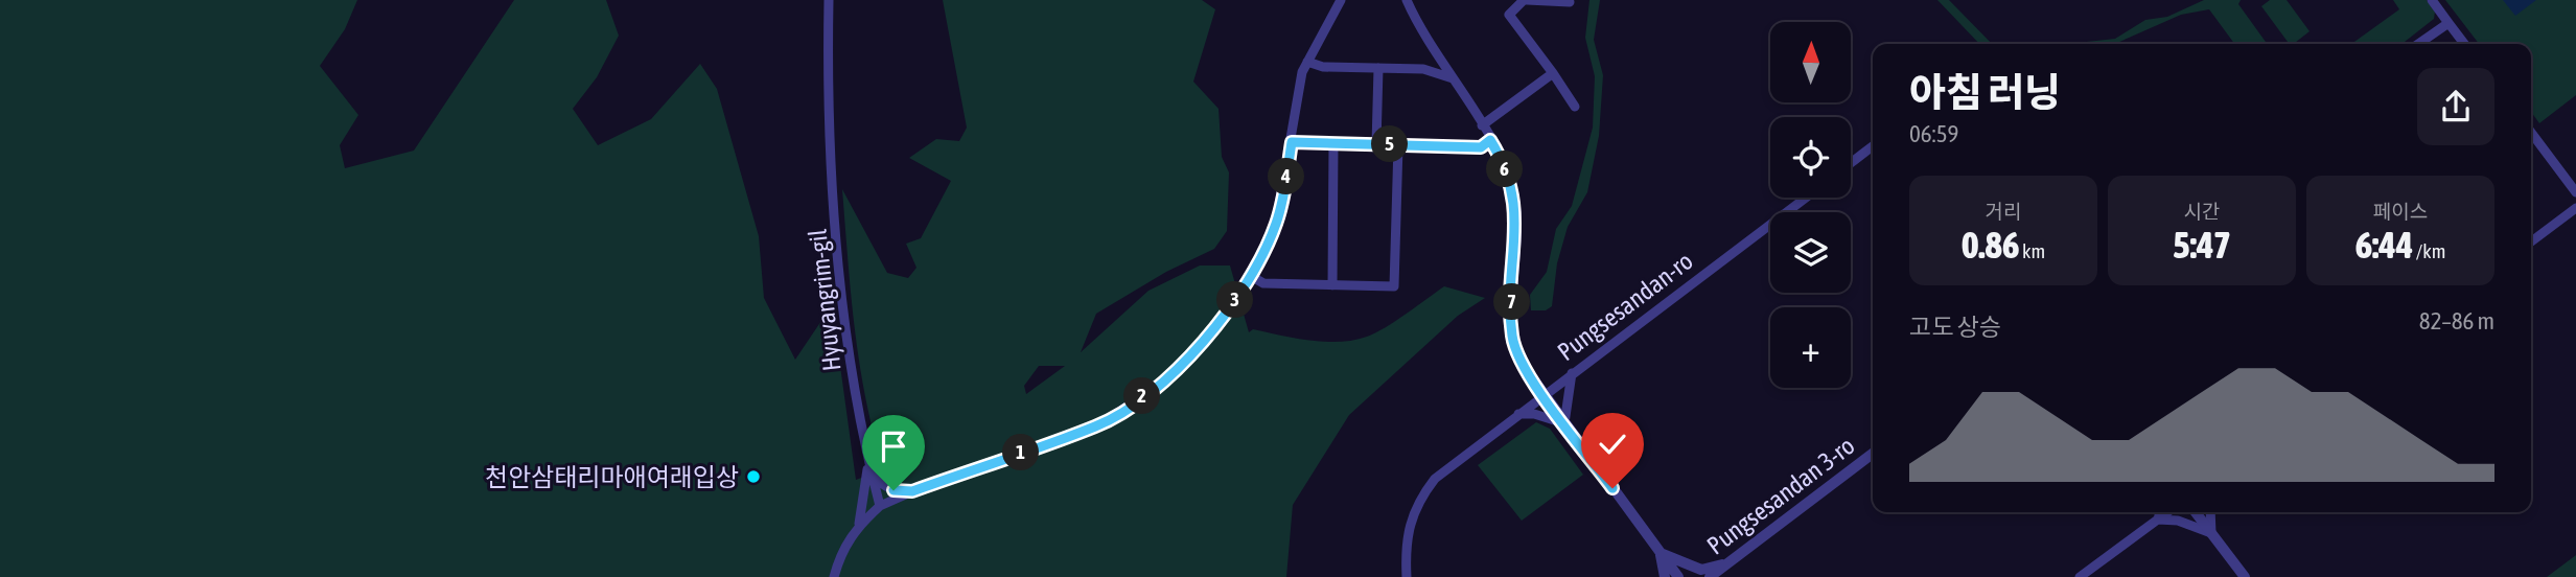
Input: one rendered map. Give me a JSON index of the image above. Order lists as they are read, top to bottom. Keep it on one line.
{"streets":{"street":["Hyuyangrim-gil","Pungsesandan-ro","Pungsesandan 3-ro"]},"places":["천안삼태리마애여래입상"],"north":"top","page":{"map_buttons":"+","heading":["아침 러닝","06:59"],"pins":["5","6","4","3","7","2","1"],"stats":[["거리","0.86 km"],["시간","5:47"],["페이스","6:44 /km"]],"chart":["고도 상승","82–86 m"]}}
